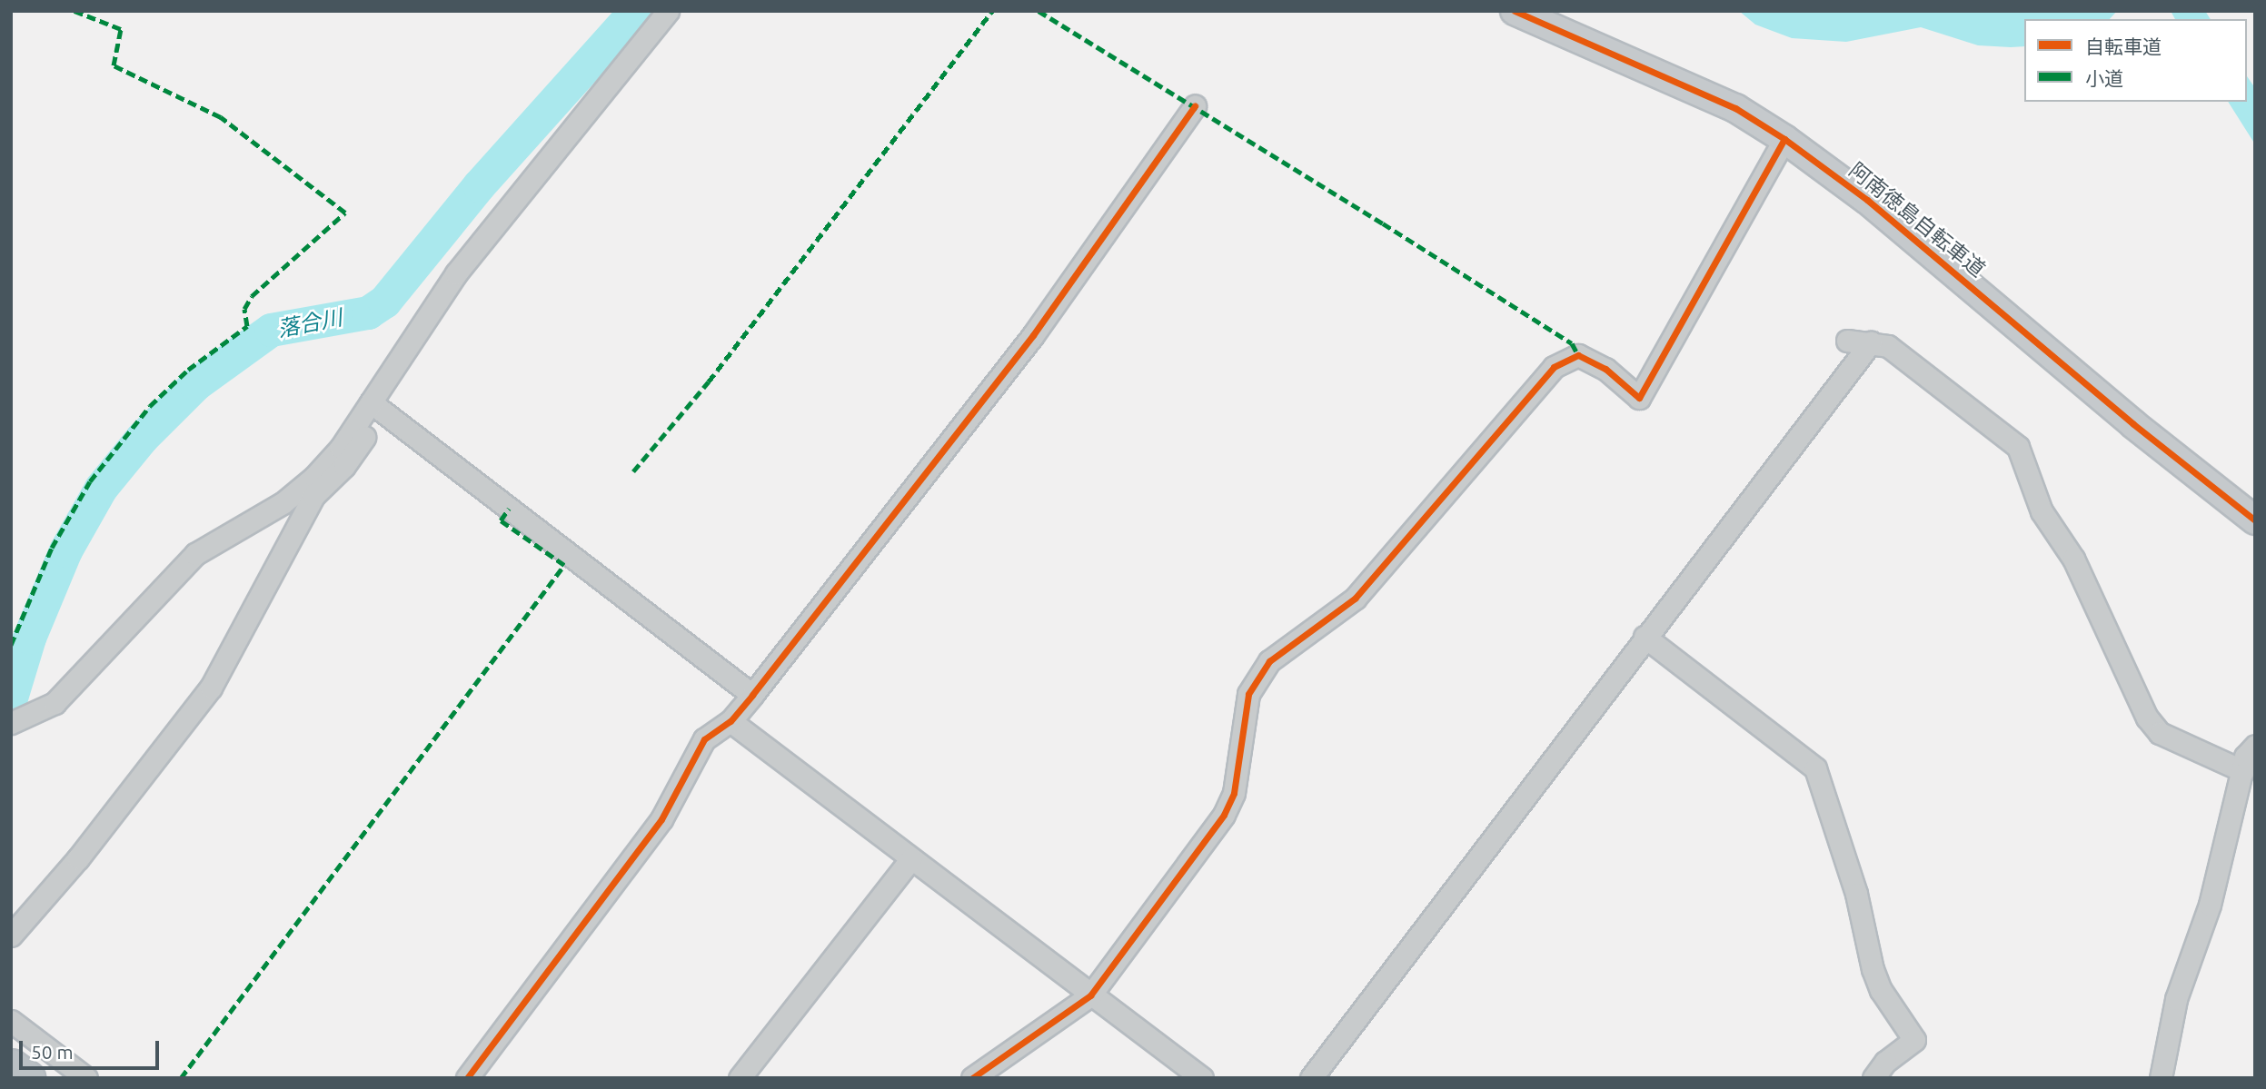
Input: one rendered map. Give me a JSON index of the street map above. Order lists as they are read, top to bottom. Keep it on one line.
{"streets":{"main road":["阿南徳島自転車道"]},"water":["落合川"],"legend":["自転車道","小道"],"scale_bar":"50 m"}
